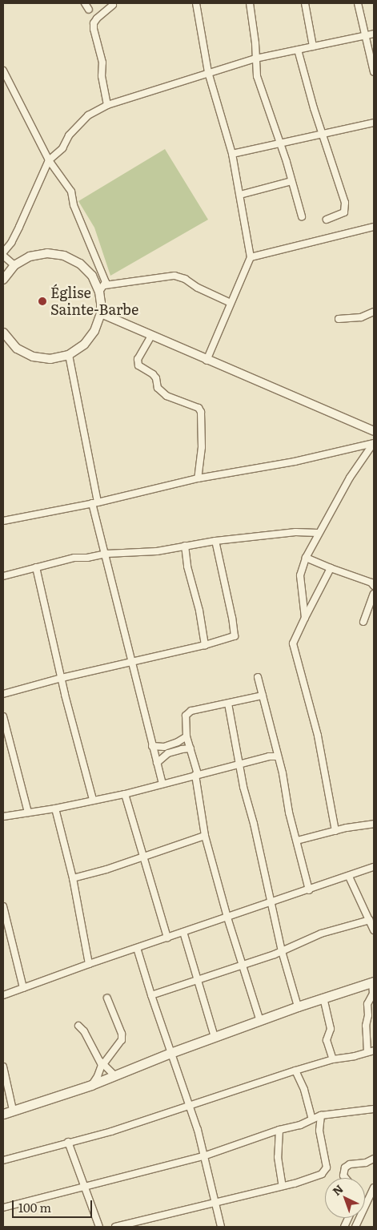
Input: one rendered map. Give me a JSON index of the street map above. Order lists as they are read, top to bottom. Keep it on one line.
{"places":["Église Sainte-Barbe"],"scale_bar":"100 m","north":"top left"}
